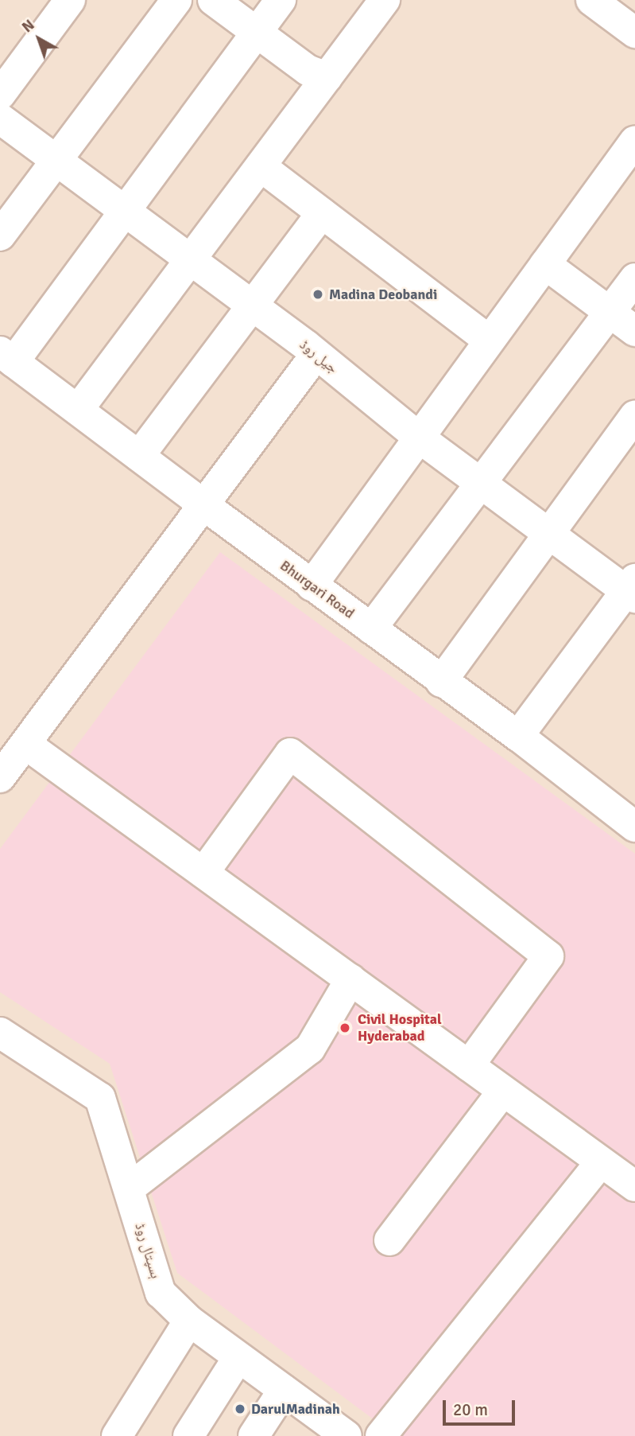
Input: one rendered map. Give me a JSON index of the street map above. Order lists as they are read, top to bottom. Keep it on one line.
{"streets":{"street":["جیل روڈ","Bhurgari Road","ہسپتال روڈ"]},"places":["Madina Deobandi","Civil Hospital Hyderabad","DarulMadinah"],"scale_bar":"20 m","north":"top left"}
